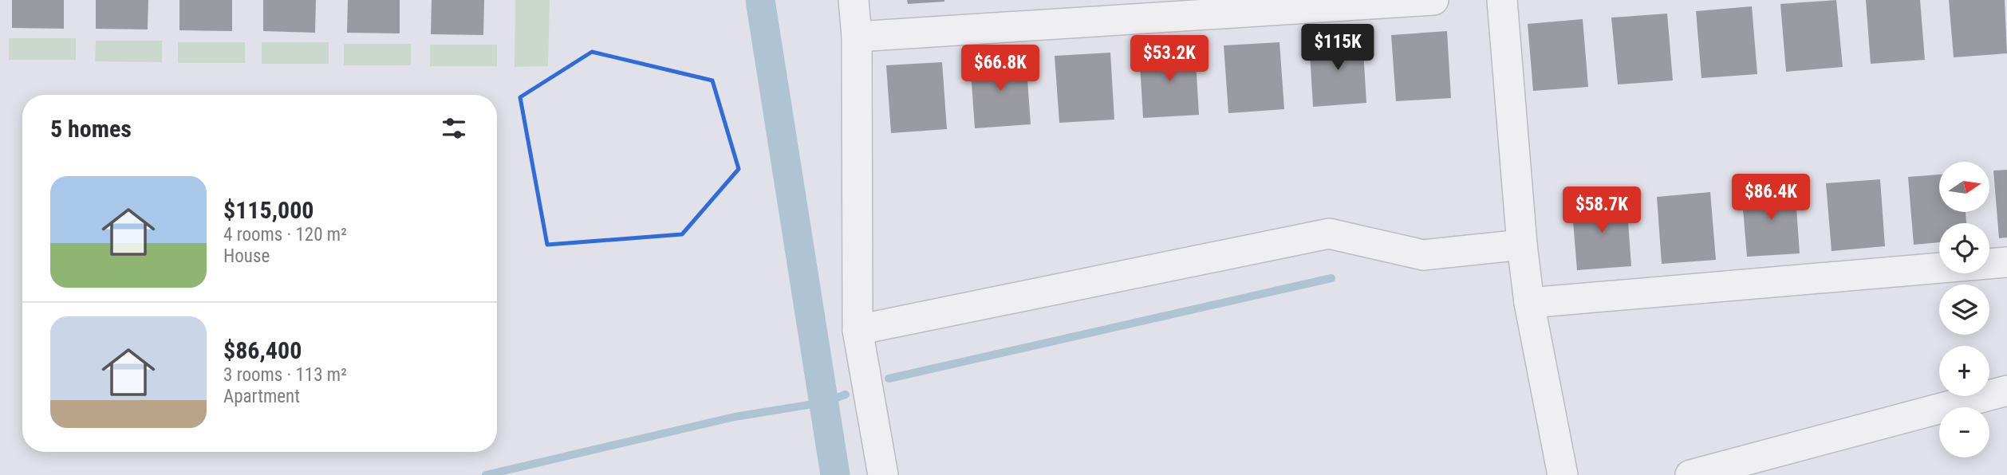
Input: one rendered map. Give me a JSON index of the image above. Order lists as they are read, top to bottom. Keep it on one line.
{"north":"right","page":{"price":["$115K","$53.2K","$66.8K","$86.4K","$58.7K"],"heading":"5 homes","map_buttons":["+","−"],"list":[{"name":"$115,000","note":"4 rooms · 120 m² · House"},{"name":"$86,400","note":"3 rooms · 113 m² · Apartment"}]}}
